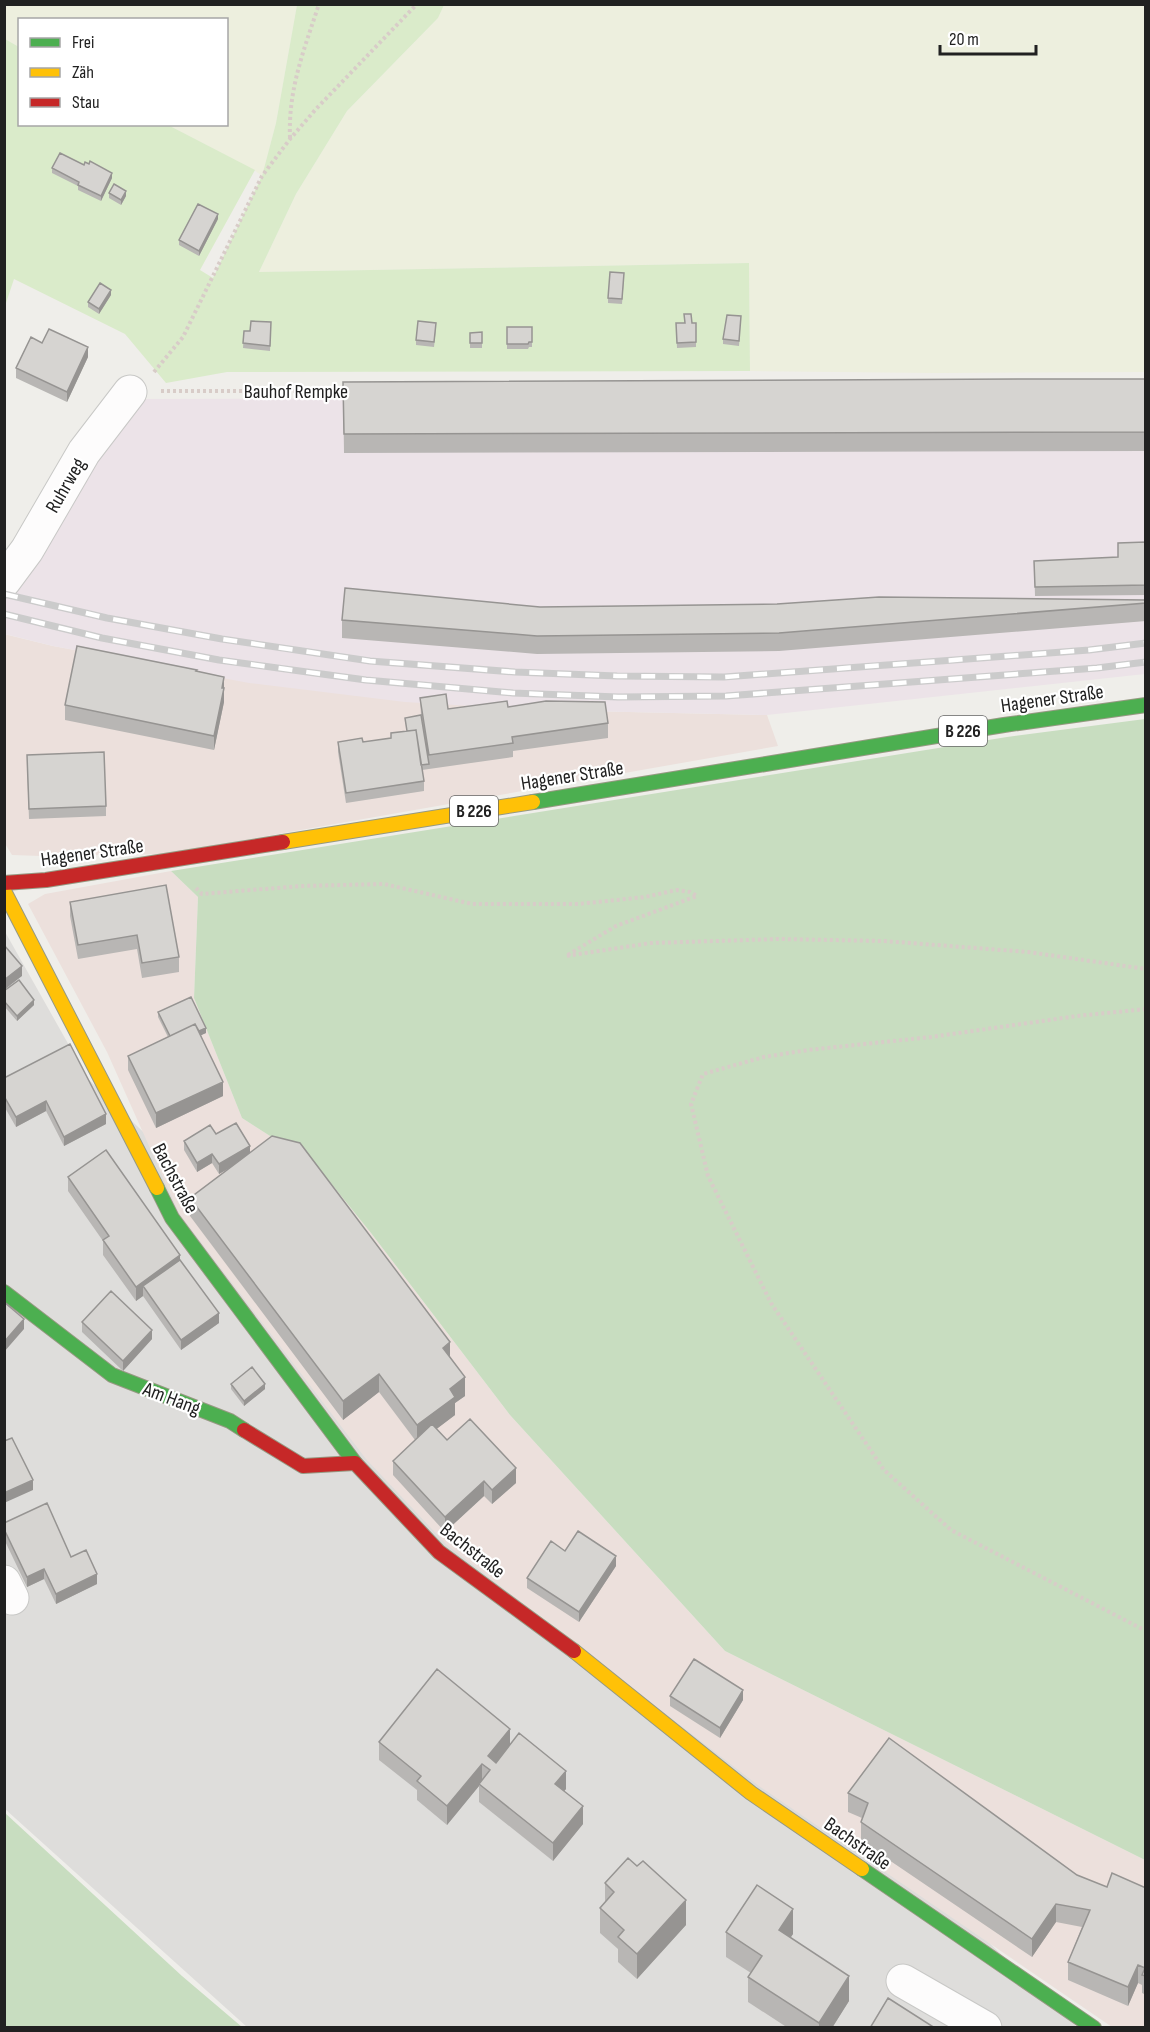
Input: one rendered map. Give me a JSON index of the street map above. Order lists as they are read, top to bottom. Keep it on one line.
{"streets":{"street":["Ruhrweg","Hagener Straße","B 226","Bachstraße","Am Hang"],"path":["Bauhof Rempke"]},"crossings":[["Bauhof Rempke","Ruhrweg"],["Bachstraße","Am Hang"]],"legend":["Frei","Zäh","Stau"],"scale_bar":"20 m"}
